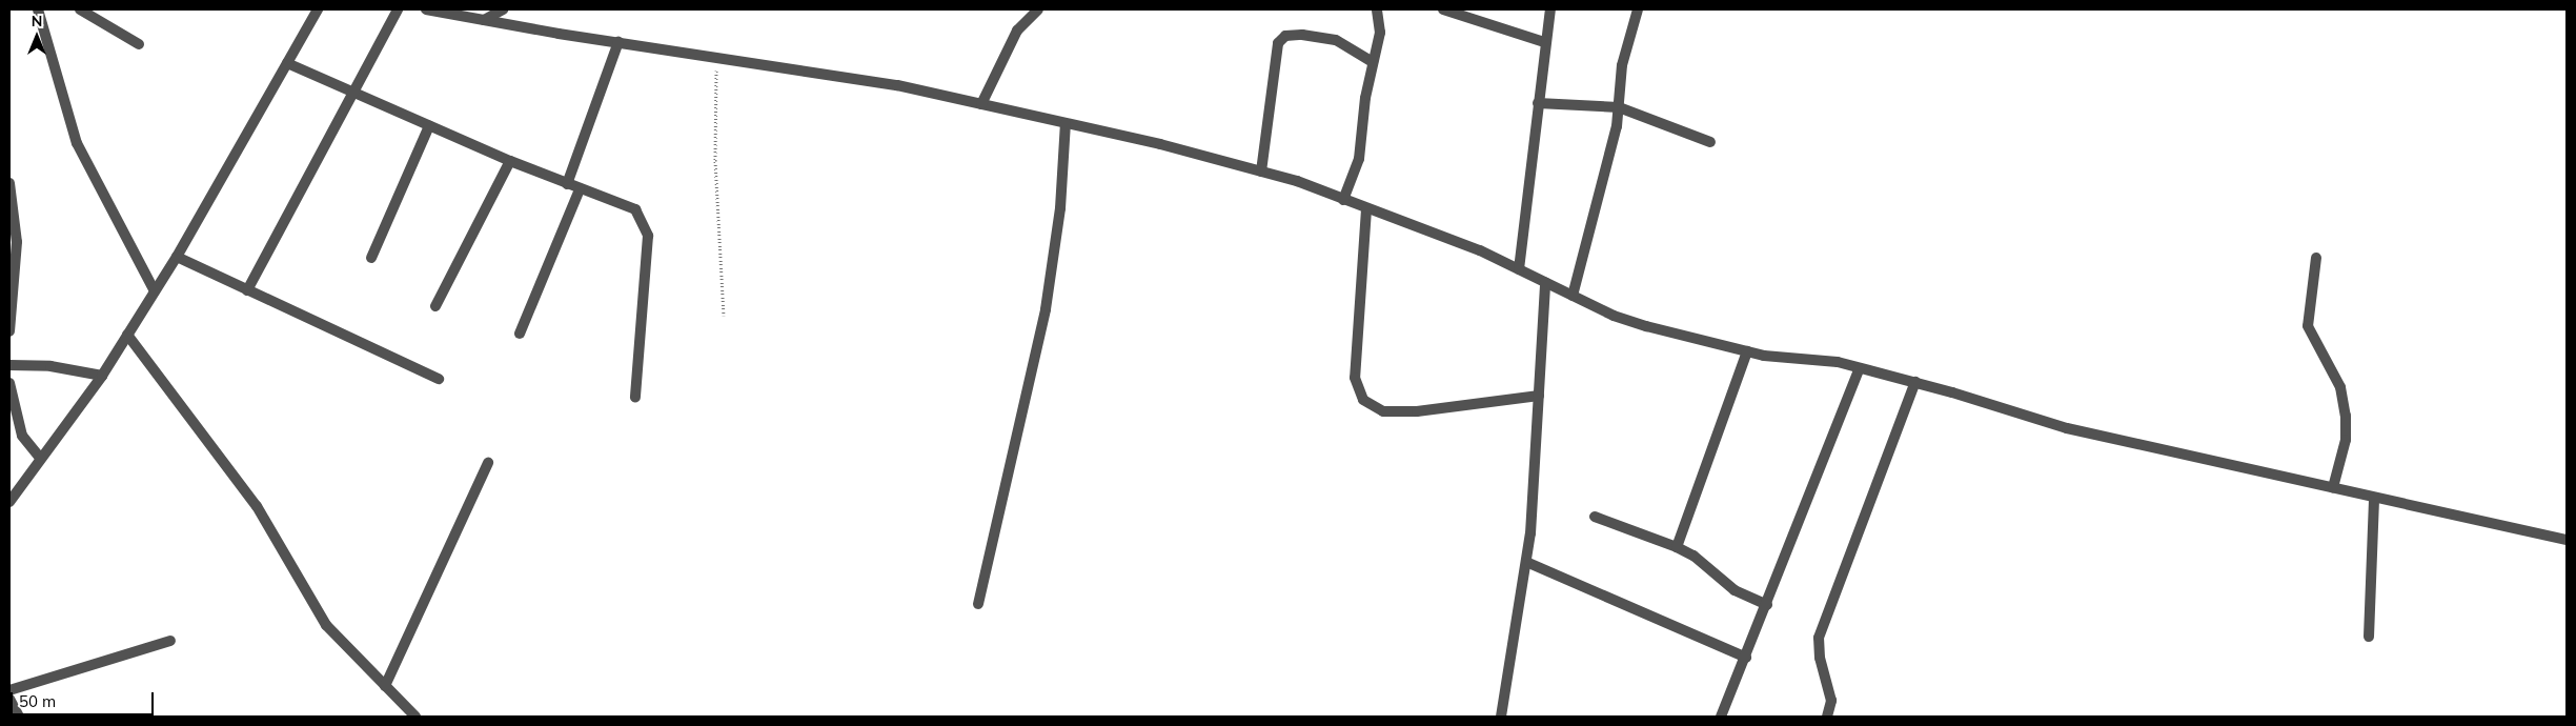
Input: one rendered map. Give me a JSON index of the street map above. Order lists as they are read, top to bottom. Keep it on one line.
{"scale_bar":"50 m","north":"top"}
